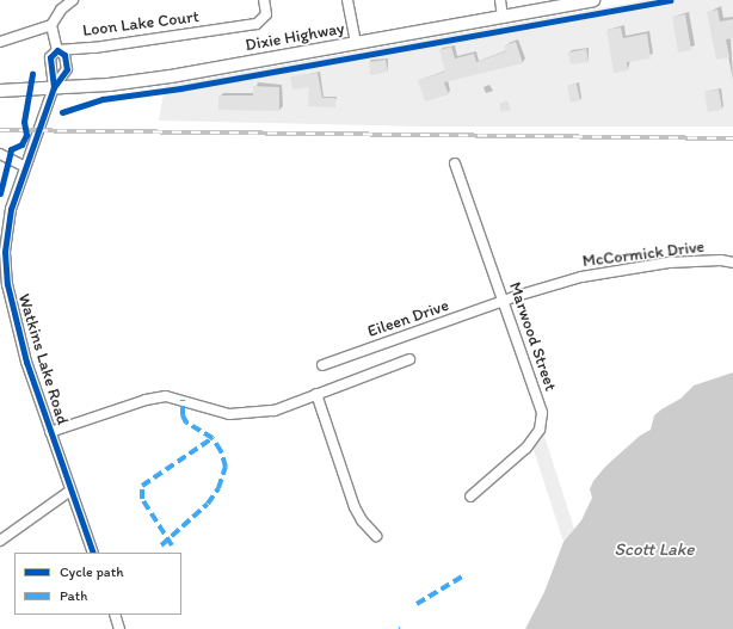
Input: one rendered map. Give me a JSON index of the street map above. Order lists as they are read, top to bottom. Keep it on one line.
{"streets":{"main road":["Dixie Highway"],"street":["Loon Lake Court","McCormick Drive","Eileen Drive","Marwood Street","Watkins Lake Road"]},"crossings":[["Loon Lake Court","Watkins Lake Road"],["Dixie Highway","Watkins Lake Road"],["McCormick Drive","Eileen Drive"],["McCormick Drive","Marwood Street"],["Eileen Drive","Marwood Street"]],"water":["Scott Lake"],"legend":["Cycle path","Path"]}
